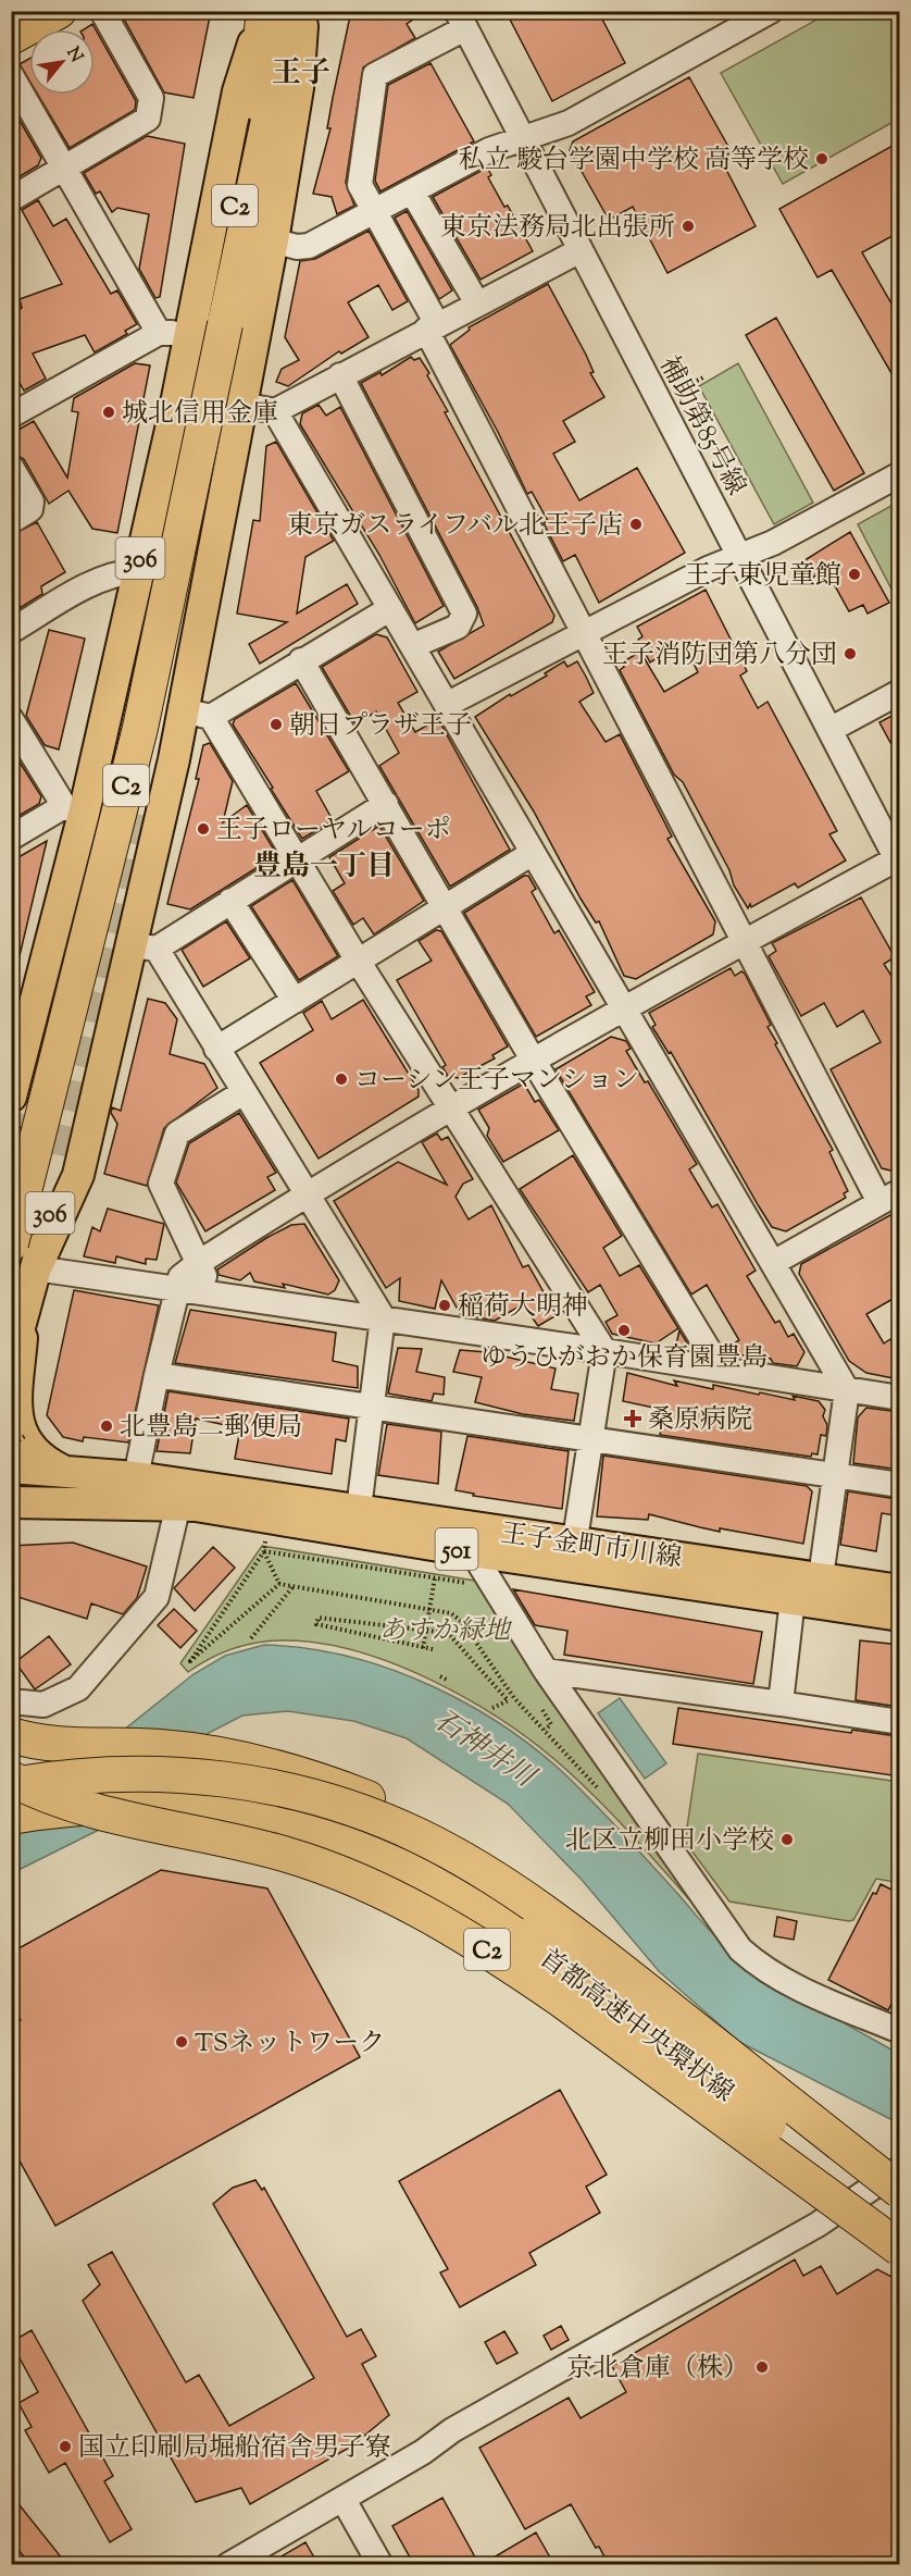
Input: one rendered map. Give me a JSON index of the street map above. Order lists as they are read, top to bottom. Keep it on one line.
{"streets":{"highway":["C2","首都高速中央環状線"],"main road":["306","王子金町市川線","501"],"street":["補助第85号線"]},"crossings":[["C2","306"],["C2","首都高速中央環状線"]],"districts":["王子","豊島一丁目"],"water":["石神井川"],"parks":["あすか緑地"],"places":{"other":["私立 駿台学園中学校 高等学校","東京法務局北出張所","城北信用金庫","東京ガスライフバル北王子店","王子東児童館","王子消防団第八分団","朝日プラザ王子","王子ローヤルコーポ","コーシン王子マンション","稲荷大明神","ゆうひがおか保育園豊島","北豊島二郵便局","北区立柳田小学校","TSネットワーク","京北倉庫（株）","国立印刷局堀船宿舎男子寮"],"health":["桑原病院"]},"north":"top right"}
